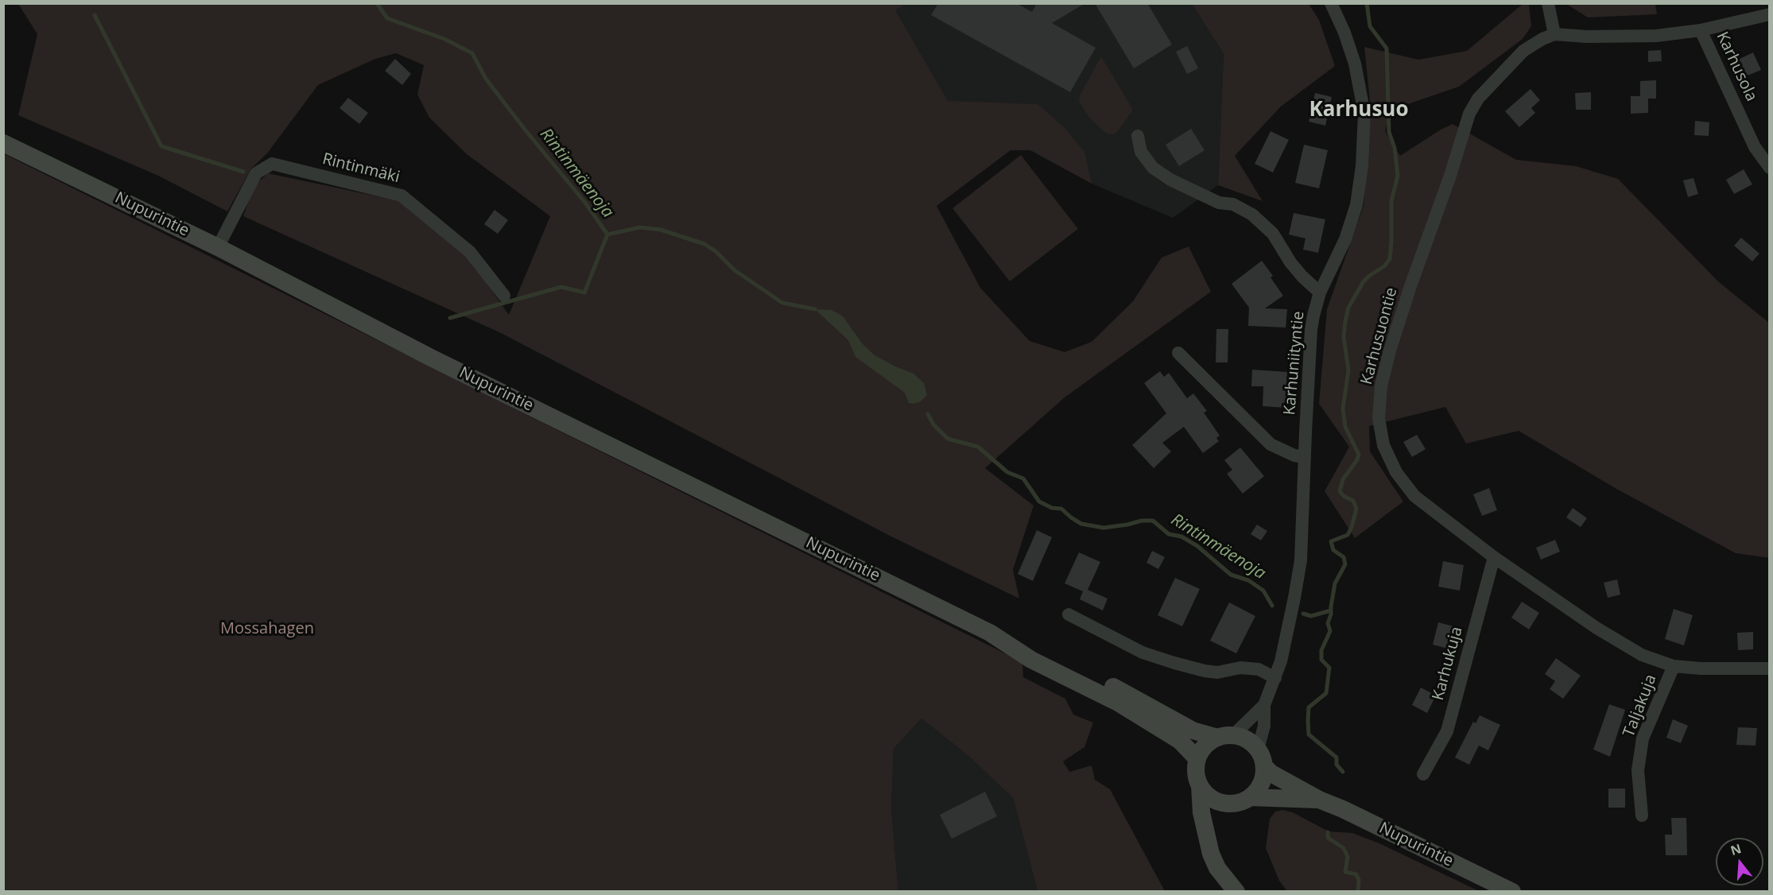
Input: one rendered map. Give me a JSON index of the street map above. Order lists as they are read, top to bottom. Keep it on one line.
{"streets":{"main road":["Nupurintie"],"street":["Karhusola","Rintinmäki","Karhusuontie","Karhuniityntie","Karhukuja","Taljakuja"]},"crossings":[["Karhusola","Karhusuontie"],["Rintinmäki","Nupurintie"],["Nupurintie","Karhuniityntie"],["Karhusuontie","Karhukuja"],["Karhusuontie","Taljakuja"]],"districts":["Karhusuo"],"water":["Rintinmäenoja"],"parks":["Mossahagen"],"north":"top"}
